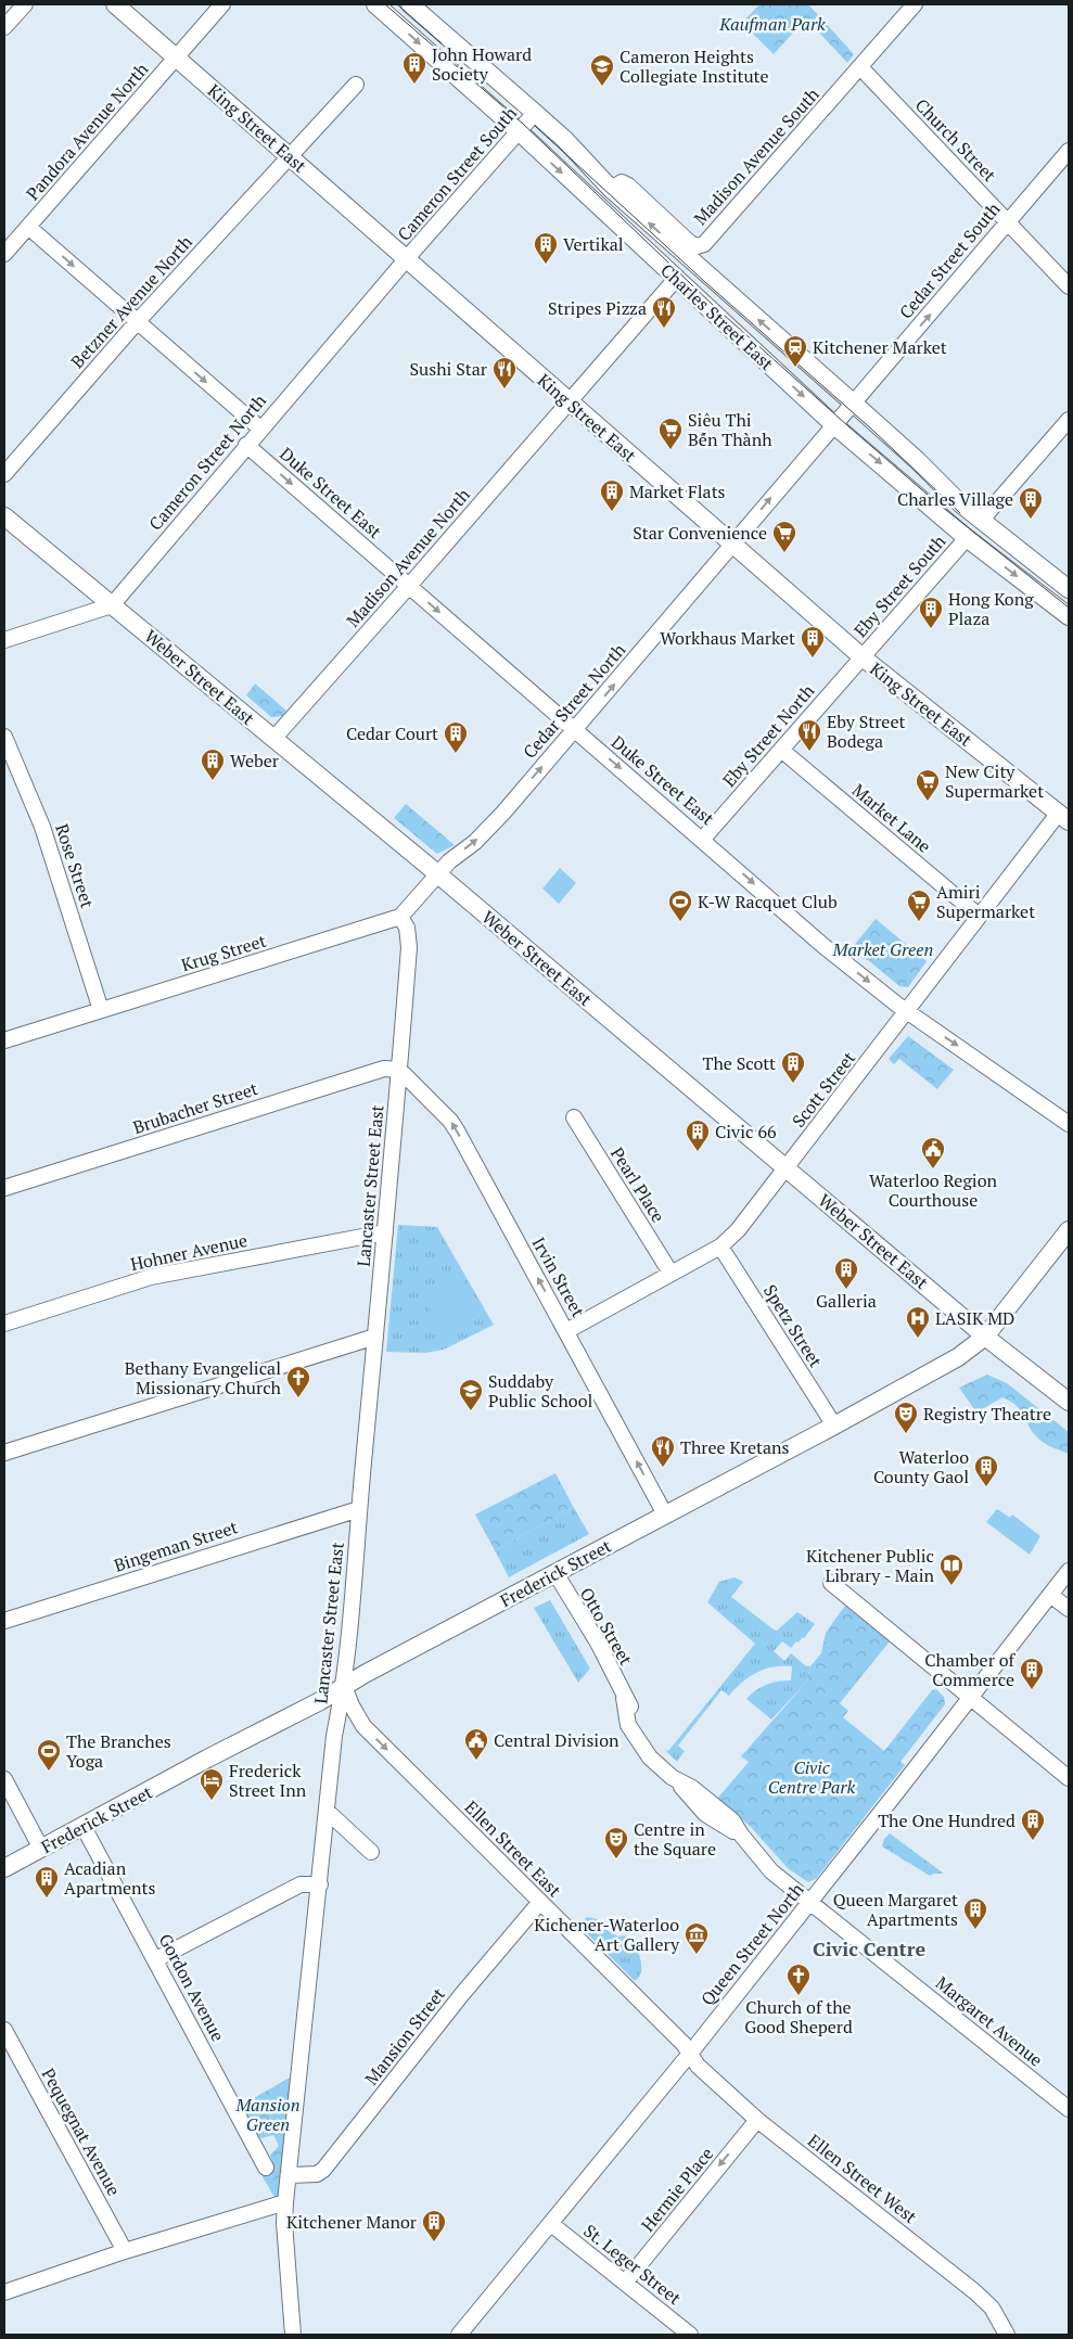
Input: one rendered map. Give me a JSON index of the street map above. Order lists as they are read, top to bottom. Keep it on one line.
{"streets":{"main road":["King Street East","Charles Street East","Weber Street East","Frederick Street"],"street":["Pandora Avenue North","Church Street","Madison Avenue South","Cameron Street South","Cedar Street South","Betzner Avenue North","Cameron Street North","Duke Street East","Madison Avenue North","Eby Street South","Cedar Street North","Eby Street North","Market Lane","Rose Street","Krug Street","Scott Street","Brubacher Street","Pearl Place","Lancaster Street East","Hohner Avenue","Irvin Street","Spetz Street","Bingeman Street","Otto Street","Ellen Street East","Queen Street North","Gordon Avenue","Margaret Avenue","Mansion Street","Pequegnat Avenue","Ellen Street West","Hermie Place","St. Leger Street"]},"crossings":[["King Street East","Pandora Avenue North"],["King Street East","Cameron Street South"],["King Street East","Cedar Street South"],["King Street East","Betzner Avenue North"],["King Street East","Cameron Street North"],["King Street East","Madison Avenue North"],["King Street East","Eby Street South"],["King Street East","Cedar Street North"],["King Street East","Eby Street North"],["King Street East","Scott Street"],["Church Street","Madison Avenue South"],["Church Street","Cedar Street South"],["Madison Avenue South","Charles Street East"],["Cameron Street South","Charles Street East"],["Cameron Street South","Cameron Street North"],["Cedar Street South","Charles Street East"],["Cedar Street South","Cedar Street North"],["Charles Street East","Eby Street South"],["Cameron Street North","Duke Street East"],["Cameron Street North","Weber Street East"],["Duke Street East","Madison Avenue North"],["Duke Street East","Cedar Street North"],["Duke Street East","Eby Street North"],["Duke Street East","Scott Street"],["Madison Avenue North","Weber Street East"],["Eby Street South","Eby Street North"],["Weber Street East","Cedar Street North"],["Weber Street East","Scott Street"],["Weber Street East","Frederick Street"],["Eby Street North","Market Lane"],["Market Lane","Scott Street"],["Rose Street","Krug Street"],["Krug Street","Lancaster Street East"],["Scott Street","Pearl Place"],["Scott Street","Irvin Street"],["Scott Street","Spetz Street"],["Brubacher Street","Lancaster Street East"],["Brubacher Street","Irvin Street"],["Lancaster Street East","Hohner Avenue"],["Lancaster Street East","Irvin Street"],["Lancaster Street East","Bingeman Street"],["Lancaster Street East","Frederick Street"],["Lancaster Street East","Ellen Street East"],["Lancaster Street East","Mansion Street"],["Irvin Street","Frederick Street"],["Spetz Street","Frederick Street"],["Frederick Street","Otto Street"],["Frederick Street","Ellen Street East"],["Frederick Street","Gordon Avenue"],["Otto Street","Queen Street North"],["Otto Street","Margaret Avenue"],["Ellen Street East","Queen Street North"],["Ellen Street East","Mansion Street"],["Ellen Street East","Ellen Street West"],["Queen Street North","Margaret Avenue"],["Queen Street North","Ellen Street West"],["Queen Street North","St. Leger Street"],["Ellen Street West","Hermie Place"],["Hermie Place","St. Leger Street"]],"one_way":["Cedar Street South","Duke Street East","Cedar Street North","Irvin Street","Ellen Street East","Hermie Place"],"districts":["Civic Centre"],"parks":["Kaufman Park","Market Green","Civic Centre Park","Mansion Green"],"places":{"building":["John Howard Society","Vertikal","Market Flats","Charles Village","Hong Kong Plaza","Workhaus Market","Cedar Court","Weber","The Scott","Civic 66","Galleria","Waterloo County Gaol","Chamber of Commerce","The One Hundred","Acadian Apartments","Queen Margaret Apartments","Kitchener Manor"],"school or university":["Cameron Heights Collegiate Institute","Suddaby Public School"],"restaurant":["Stripes Pizza","Sushi Star","Eby Street Bodega","Three Kretans"],"station":["Kitchener Market"],"supermarket":["Siêu Thi Bến Thành","Star Convenience","New City Supermarket","Amiri Supermarket"],"sports":["K-W Racquet Club","The Branches Yoga"],"public building":["Waterloo Region Courthouse","Central Division"],"hospital":["LASIK MD"],"church":["Bethany Evangelical Missionary Church","Church of the Good Sheperd"],"theatre":["Registry Theatre","Centre in the Square"],"library":["Kitchener Public Library - Main"],"hotel":["Frederick Street Inn"],"museum":["Kichener-Waterloo Art Gallery"]}}
